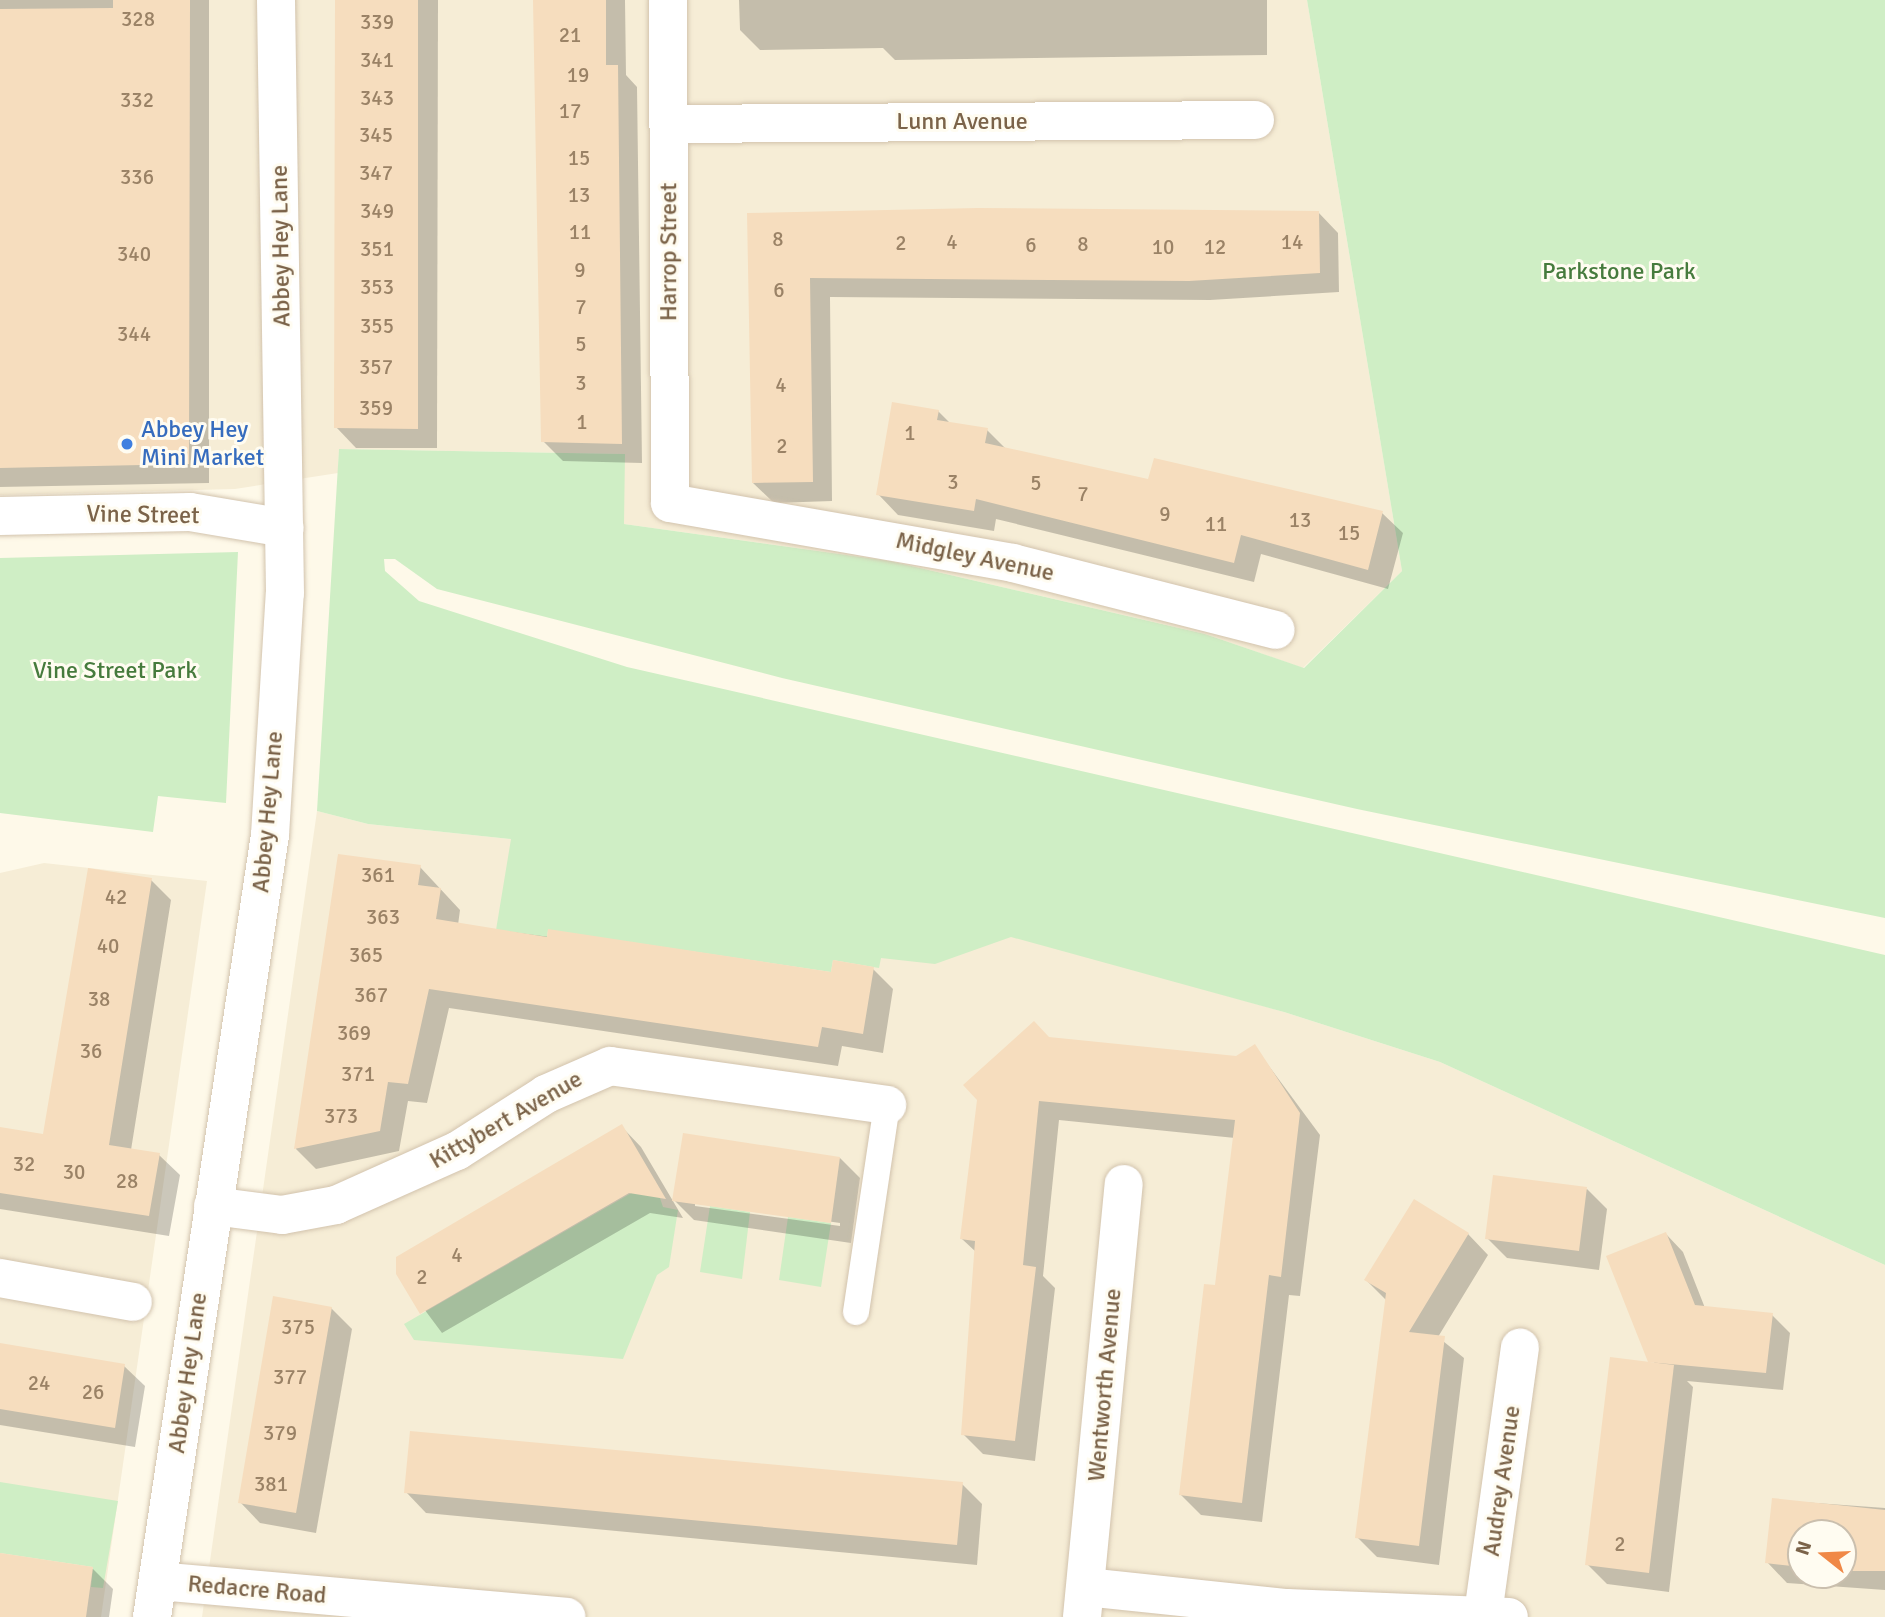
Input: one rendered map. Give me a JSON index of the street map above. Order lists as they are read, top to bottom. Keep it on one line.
{"streets":{"street":["Lunn Avenue","Abbey Hey Lane","Harrop Street","Vine Street","Midgley Avenue","Kittybert Avenue","Wentworth Avenue","Audrey Avenue","Redacre Road"]},"crossings":[["Lunn Avenue","Harrop Street"],["Abbey Hey Lane","Vine Street"],["Abbey Hey Lane","Kittybert Avenue"],["Abbey Hey Lane","Redacre Road"],["Harrop Street","Midgley Avenue"]],"parks":["Parkstone Park","Vine Street Park"],"places":["Abbey Hey Mini Market"],"house_numbers":["328","339","21","341","19","343","332","17","345","15","347","336","13","349","11","8","4","14","2","8","6","10","12","351","340","9","353","6","7","355","344","5","357","3","4","359","1","1","2","3","5","7","9","13","11","15","361","42","363","40","365","367","38","369","36","371","373","32","30","28","4","2","375","377","24","26","379","381","2"],"north":"left"}
